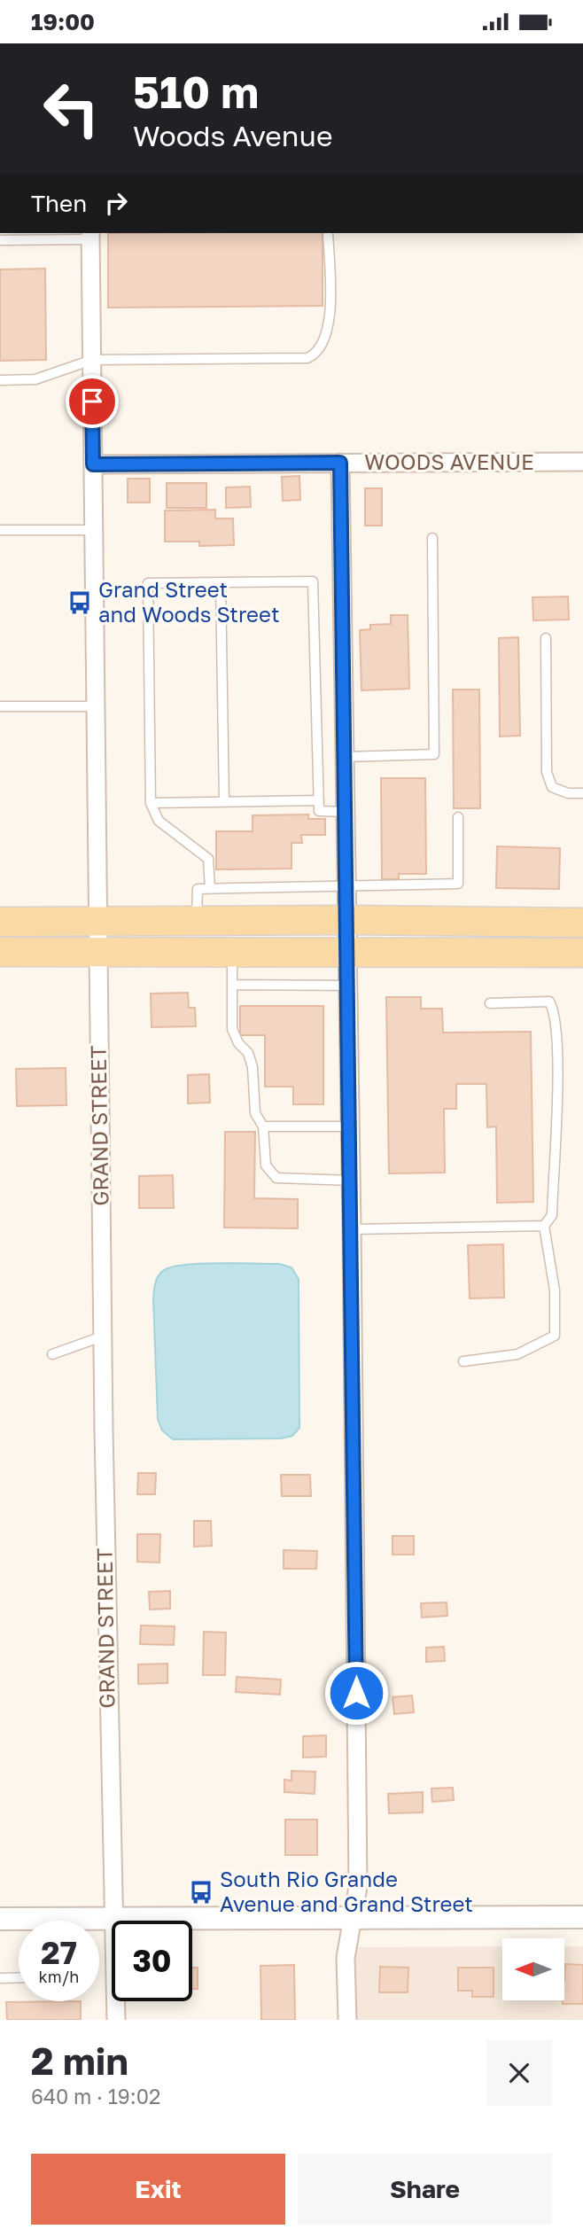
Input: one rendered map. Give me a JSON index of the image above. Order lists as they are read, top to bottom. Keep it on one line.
{"streets":{"street":["WOODS AVENUE","GRAND STREET"]},"crossings":[["WOODS AVENUE","GRAND STREET"]],"places":{"bus stop":["Grand Street and Woods Street","South Rio Grande Avenue and Grand Street"]},"north":"left","page":{"status":"19:00","turn":["510 m","Woods Avenue"],"then":"Then","speed":"27 km/h","limit":"30","heading":["2 min","640 m · 19:02"],"buttons":["Exit","Share"]}}
